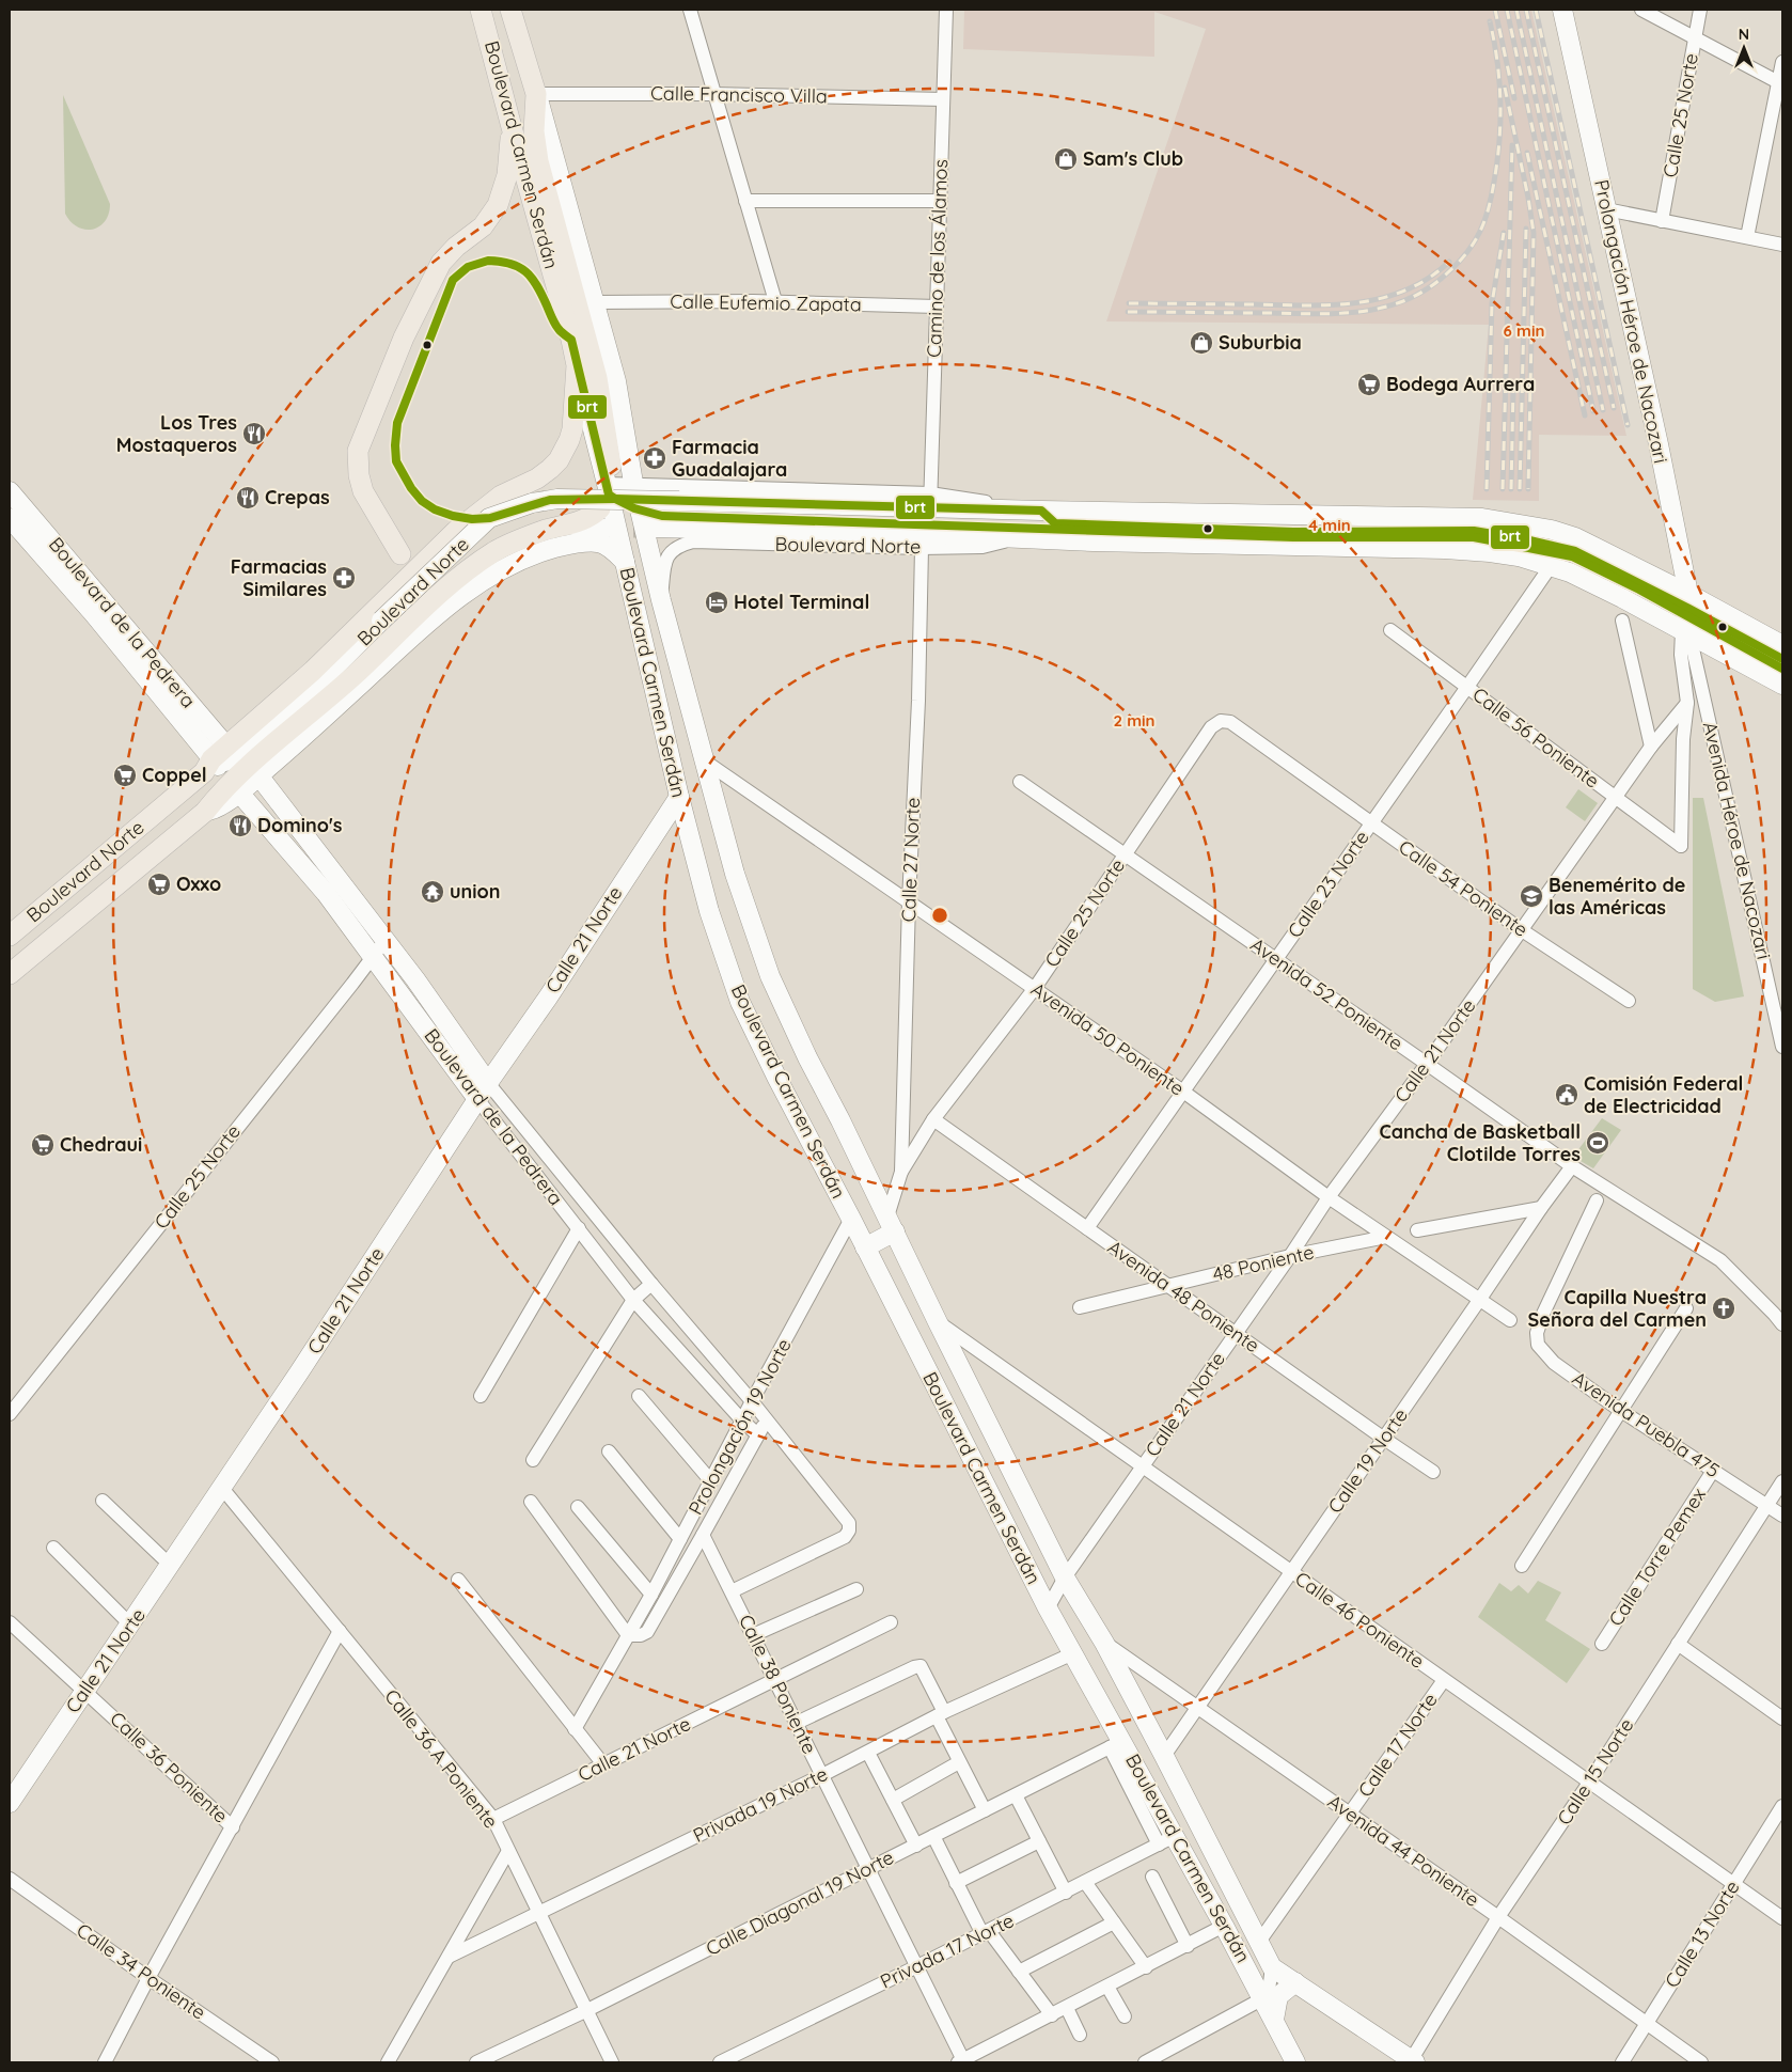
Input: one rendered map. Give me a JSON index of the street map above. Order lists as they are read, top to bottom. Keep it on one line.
{"streets":{"main road":["Boulevard Carmen Serdán","Prolongación Héroe de Nacozari","Boulevard Norte","Boulevard de la Pedrera","Calle 21 Norte"],"street":["Calle Francisco Villa","Calle 25 Norte","Camino de los Álamos","Calle Eufemio Zapata","Calle 56 Poniente","Avenida Héroe de Nacozari","Calle 27 Norte","Calle 23 Norte","Calle 54 Poniente","Avenida 52 Poniente","Avenida 50 Poniente","48 Poniente","Avenida 48 Poniente","Avenida Puebla 475","Prolongación 19 Norte","Calle 19 Norte","Calle Torre Pemex","Calle 46 Poniente","Calle 38 Poniente","Calle 17 Norte","Calle 36 A Poniente","Calle 36 Poniente","Calle 15 Norte","Privada 19 Norte","Avenida 44 Poniente","Calle Diagonal 19 Norte","Calle 13 Norte","Privada 17 Norte","Calle 34 Poniente"]},"crossings":[["Calle Francisco Villa","Boulevard Carmen Serdán"],["Calle Francisco Villa","Camino de los Álamos"],["Calle 25 Norte","Boulevard Carmen Serdán"],["Calle 25 Norte","Boulevard de la Pedrera"],["Calle 25 Norte","Calle 27 Norte"],["Calle 25 Norte","Calle 54 Poniente"],["Calle 25 Norte","Avenida 52 Poniente"],["Calle 25 Norte","Avenida 50 Poniente"],["Calle 25 Norte","Avenida 48 Poniente"],["Boulevard Carmen Serdán","Calle Eufemio Zapata"],["Boulevard Carmen Serdán","Boulevard Norte"],["Boulevard Carmen Serdán","Calle 21 Norte"],["Boulevard Carmen Serdán","Avenida 50 Poniente"],["Boulevard Carmen Serdán","Prolongación 19 Norte"],["Boulevard Carmen Serdán","Calle 19 Norte"],["Boulevard Carmen Serdán","Calle 46 Poniente"],["Boulevard Carmen Serdán","Calle 17 Norte"],["Boulevard Carmen Serdán","Privada 19 Norte"],["Boulevard Carmen Serdán","Avenida 44 Poniente"],["Boulevard Carmen Serdán","Calle Diagonal 19 Norte"],["Boulevard Carmen Serdán","Privada 17 Norte"],["Camino de los Álamos","Calle Eufemio Zapata"],["Camino de los Álamos","Boulevard Norte"],["Prolongación Héroe de Nacozari","Boulevard Norte"],["Prolongación Héroe de Nacozari","Avenida Héroe de Nacozari"],["Boulevard Norte","Boulevard de la Pedrera"],["Boulevard Norte","Avenida Héroe de Nacozari"],["Boulevard Norte","Calle 27 Norte"],["Boulevard Norte","Calle 23 Norte"],["Boulevard de la Pedrera","Calle 21 Norte"],["Boulevard de la Pedrera","Prolongación 19 Norte"],["Boulevard de la Pedrera","Calle 38 Poniente"],["Calle 56 Poniente","Calle 23 Norte"],["Calle 56 Poniente","Calle 21 Norte"],["Calle 27 Norte","Avenida 50 Poniente"],["Calle 23 Norte","Calle 54 Poniente"],["Calle 23 Norte","Avenida 52 Poniente"],["Calle 23 Norte","Avenida 50 Poniente"],["Calle 23 Norte","Avenida 48 Poniente"],["Calle 54 Poniente","Calle 21 Norte"],["Calle 21 Norte","Avenida 52 Poniente"],["Calle 21 Norte","Avenida 50 Poniente"],["Calle 21 Norte","48 Poniente"],["Calle 21 Norte","Avenida 48 Poniente"],["Calle 21 Norte","Calle 46 Poniente"],["Calle 21 Norte","Calle 38 Poniente"],["Calle 21 Norte","Calle 36 A Poniente"],["Calle 21 Norte","Calle 36 Poniente"],["Avenida 52 Poniente","Calle 19 Norte"],["Avenida 50 Poniente","48 Poniente"],["Avenida 50 Poniente","Calle 19 Norte"],["48 Poniente","Avenida 48 Poniente"],["Avenida 48 Poniente","Calle 19 Norte"],["Avenida Puebla 475","Calle Torre Pemex"],["Avenida Puebla 475","Calle 15 Norte"],["Prolongación 19 Norte","Calle 38 Poniente"],["Calle 19 Norte","Calle 46 Poniente"],["Calle 19 Norte","Avenida 44 Poniente"],["Calle 46 Poniente","Calle 17 Norte"],["Calle 46 Poniente","Calle 15 Norte"],["Calle 46 Poniente","Calle 13 Norte"],["Calle 38 Poniente","Privada 19 Norte"],["Calle 38 Poniente","Calle Diagonal 19 Norte"],["Calle 38 Poniente","Privada 17 Norte"],["Calle 17 Norte","Avenida 44 Poniente"],["Calle 36 A Poniente","Privada 19 Norte"],["Calle 36 A Poniente","Calle Diagonal 19 Norte"],["Calle 15 Norte","Avenida 44 Poniente"],["Avenida 44 Poniente","Calle 13 Norte"]],"places":{"shop":["Sam's Club","Suburbia"],"supermarket":["Bodega Aurrera","Coppel","Oxxo","Chedraui"],"restaurant":["Los Tres Mostaqueros","Crepas","Domino's"],"pharmacy":["Farmacia Guadalajara","Farmacias Similares"],"hotel":["Hotel Terminal"],"temple":["union"],"school or university":["Benemérito de las Américas"],"public building":["Comisión Federal de Electricidad"],"sports":["Cancha de Basketball Clotilde Torres"],"church":["Capilla Nuestra Señora del Carmen"]},"lines":["transit line brt"],"north":"top","rings":["6 min","4 min","2 min"]}
